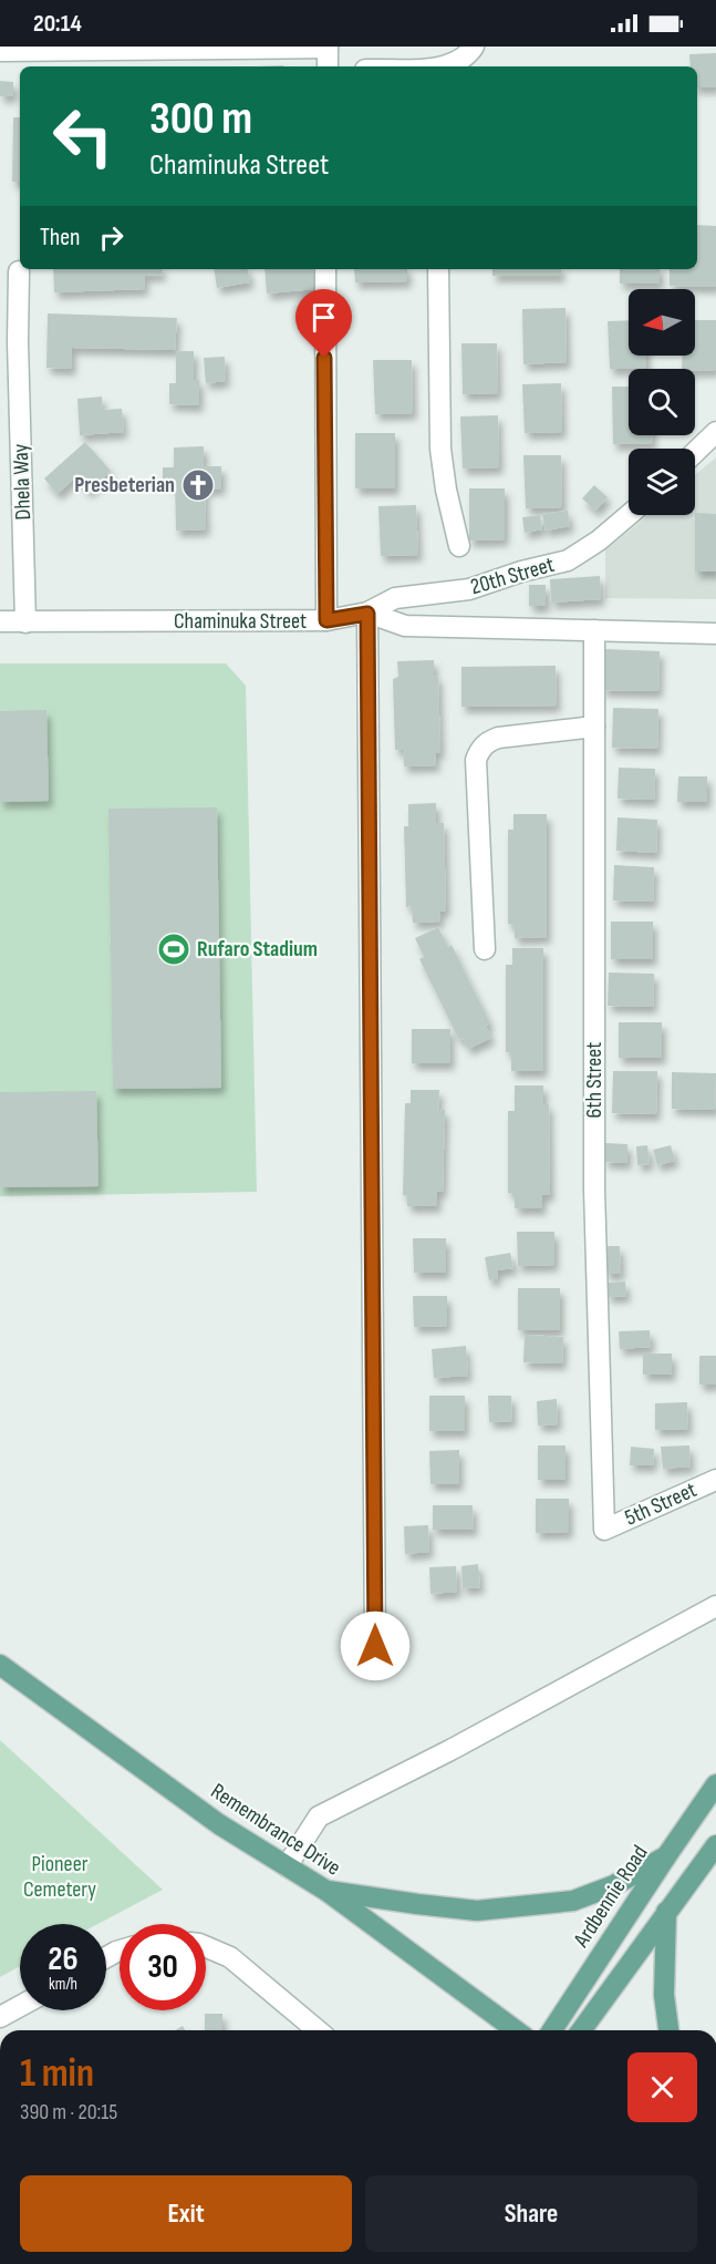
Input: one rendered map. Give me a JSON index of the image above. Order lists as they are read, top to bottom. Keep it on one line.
{"streets":{"main road":["Remembrance Drive","Ardbennie Road"],"street":["Dhela Way","20th Street","Chaminuka Street","6th Street","5th Street"]},"crossings":[["Dhela Way","Chaminuka Street"],["20th Street","Chaminuka Street"],["Chaminuka Street","6th Street"],["6th Street","5th Street"]],"parks":["Pioneer Cemetery"],"places":{"church":["Presbeterian"],"sports":["Rufaro Stadium"]},"north":"left","page":{"status":"20:14","turn":["300 m","Chaminuka Street"],"then":"Then","speed":"26 km/h","limit":"30","heading":["1 min","390 m · 20:15"],"buttons":["Exit","Share"]}}
